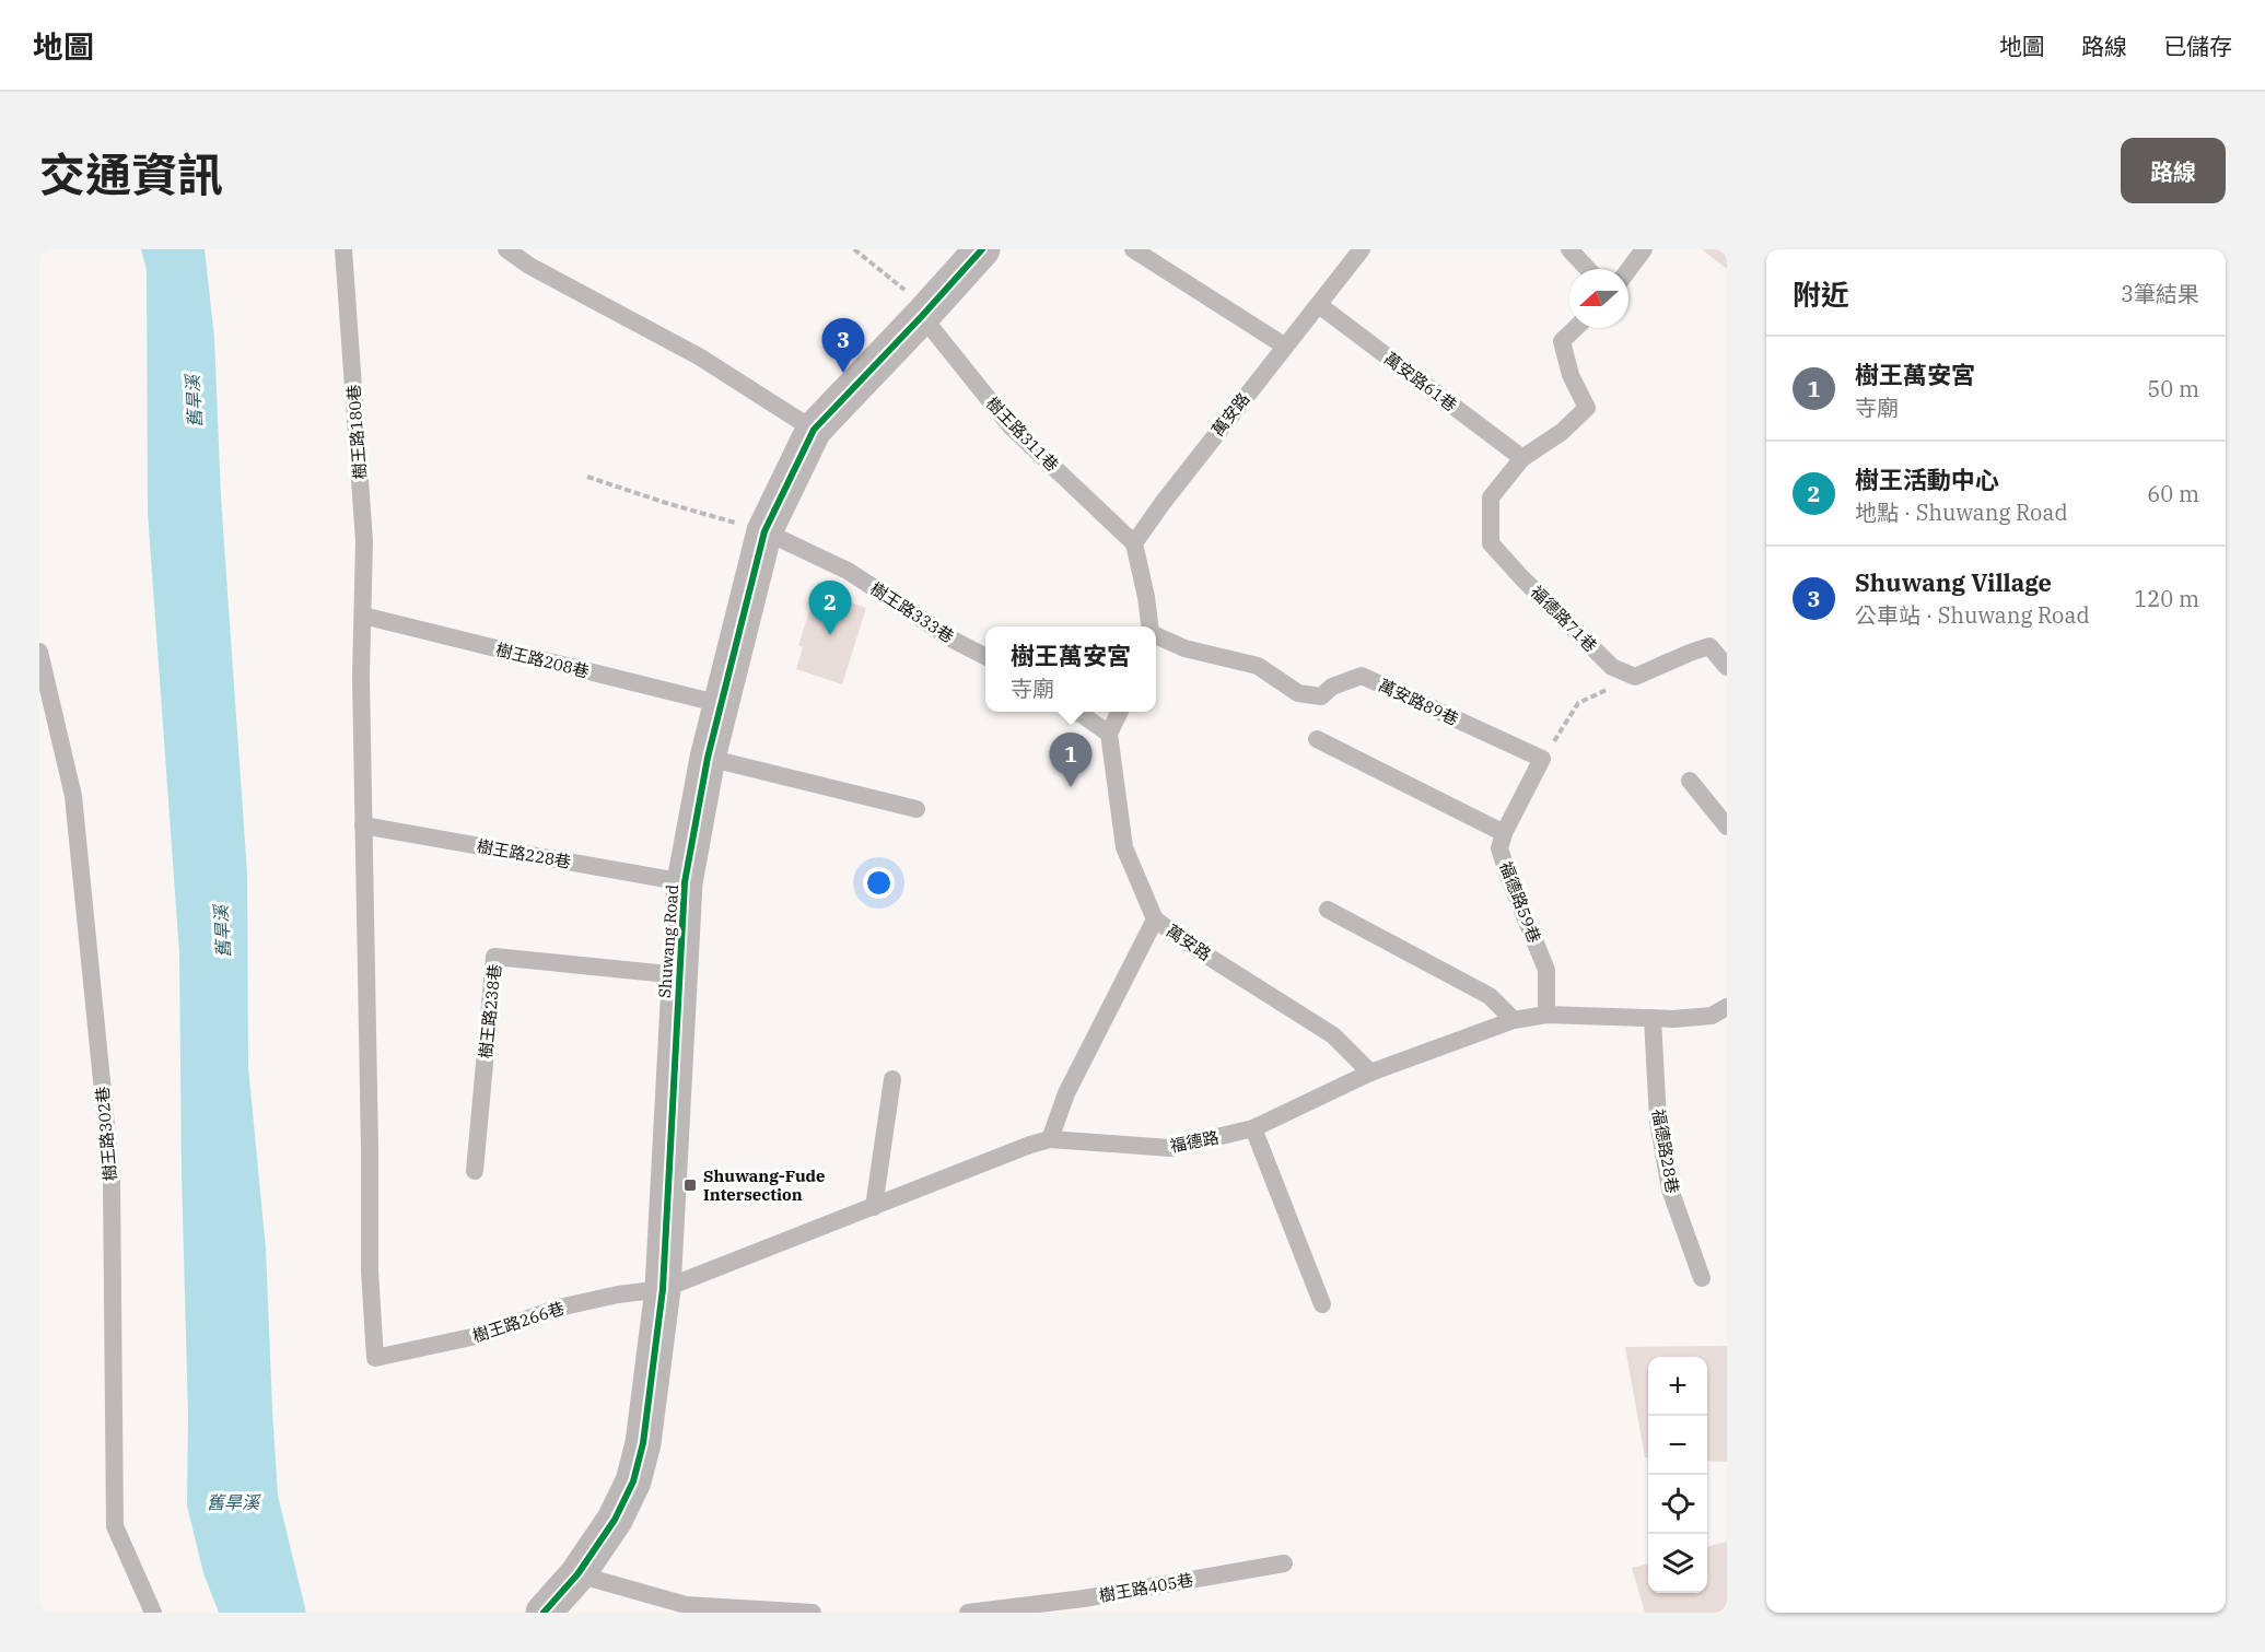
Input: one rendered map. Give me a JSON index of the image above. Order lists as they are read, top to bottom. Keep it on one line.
{"streets":{"street":["Shuwang Road"],"lane":["萬安路61巷","萬安路","樹王路180巷","樹王路311巷","樹王路333巷","福德路71巷","樹王路208巷","萬安路89巷","樹王路228巷","福德路59巷","樹王路238巷","樹王路302巷","福德路","福德路28巷","樹王路266巷","樹王路405巷"]},"crossings":[["萬安路61巷","萬安路"],["萬安路61巷","福德路71巷"],["萬安路","樹王路311巷"],["萬安路","福德路"],["樹王路180巷","樹王路208巷"],["樹王路180巷","樹王路228巷"],["樹王路180巷","樹王路266巷"],["樹王路311巷","Shuwang Road"],["樹王路333巷","Shuwang Road"],["樹王路208巷","Shuwang Road"],["萬安路89巷","福德路59巷"],["樹王路228巷","Shuwang Road"],["福德路59巷","福德路"],["Shuwang Road","樹王路238巷"],["Shuwang Road","福德路"],["Shuwang Road","樹王路266巷"],["福德路","福德路28巷"],["福德路","樹王路266巷"]],"water":["舊旱溪"],"places":{"transit":["Shuwang-Fude Intersection"]},"north":"left","page":{"header":"地圖","nav":["地圖","路線","已儲存"],"title":"交通資訊","buttons":"路線","heading":["附近","3筆結果"],"pins":["3","2","1"],"list":[{"mark":"1","name":"樹王萬安宮","note":"寺廟","value":"50 m"},{"mark":"2","name":"樹王活動中心","note":"地點 · Shuwang Road","value":"60 m"},{"mark":"3","name":"Shuwang Village","note":"公車站 · Shuwang Road","value":"120 m"}],"popup":["樹王萬安宮","寺廟"],"map_buttons":["+","−"]}}
